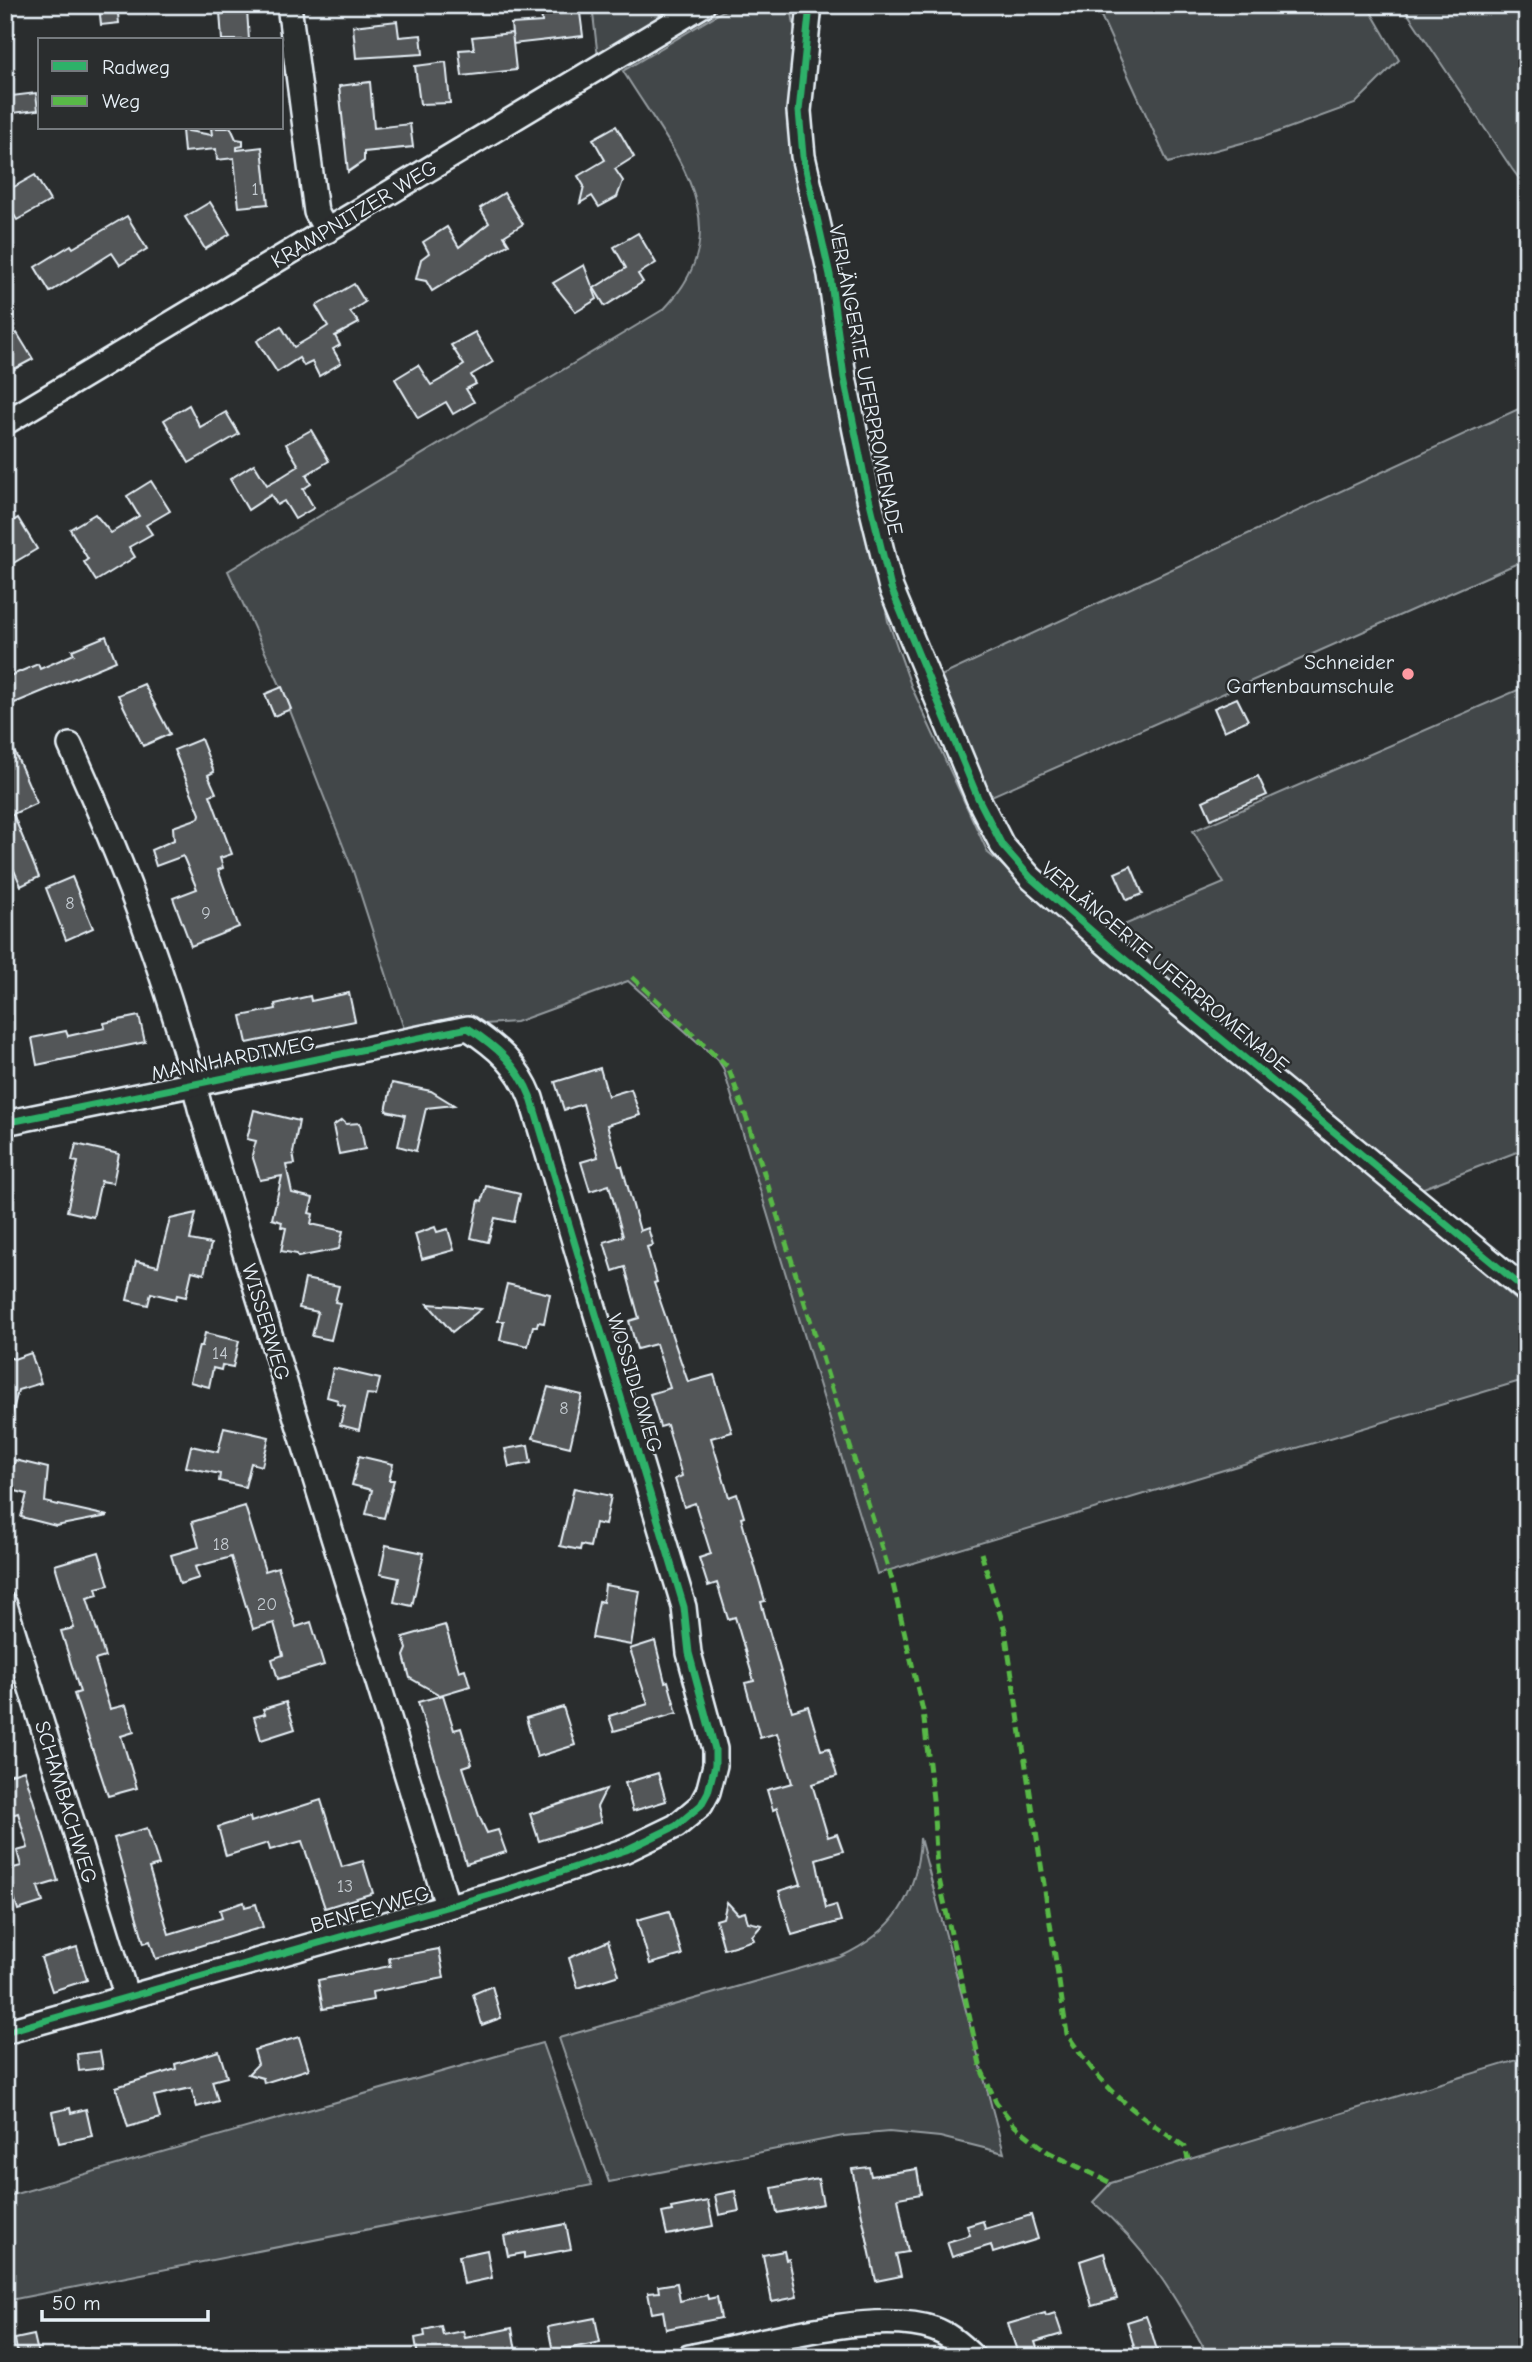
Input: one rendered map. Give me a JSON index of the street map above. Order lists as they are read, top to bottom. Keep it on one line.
{"streets":{"street":["KRAMPNITZER WEG","VERLÄNGERTE UFERPROMENADE","MANNHARDTWEG","WISSERWEG","WOSSIDLOWEG","SCHAMBACHWEG","BENFEYWEG"]},"crossings":[["MANNHARDTWEG","WISSERWEG"],["MANNHARDTWEG","WOSSIDLOWEG"],["WISSERWEG","BENFEYWEG"],["WOSSIDLOWEG","BENFEYWEG"],["SCHAMBACHWEG","BENFEYWEG"]],"places":["Schneider Gartenbaumschule"],"house_numbers":["1","8","9","14","8","18","20","13"],"legend":["Radweg","Weg"],"scale_bar":"50 m"}
